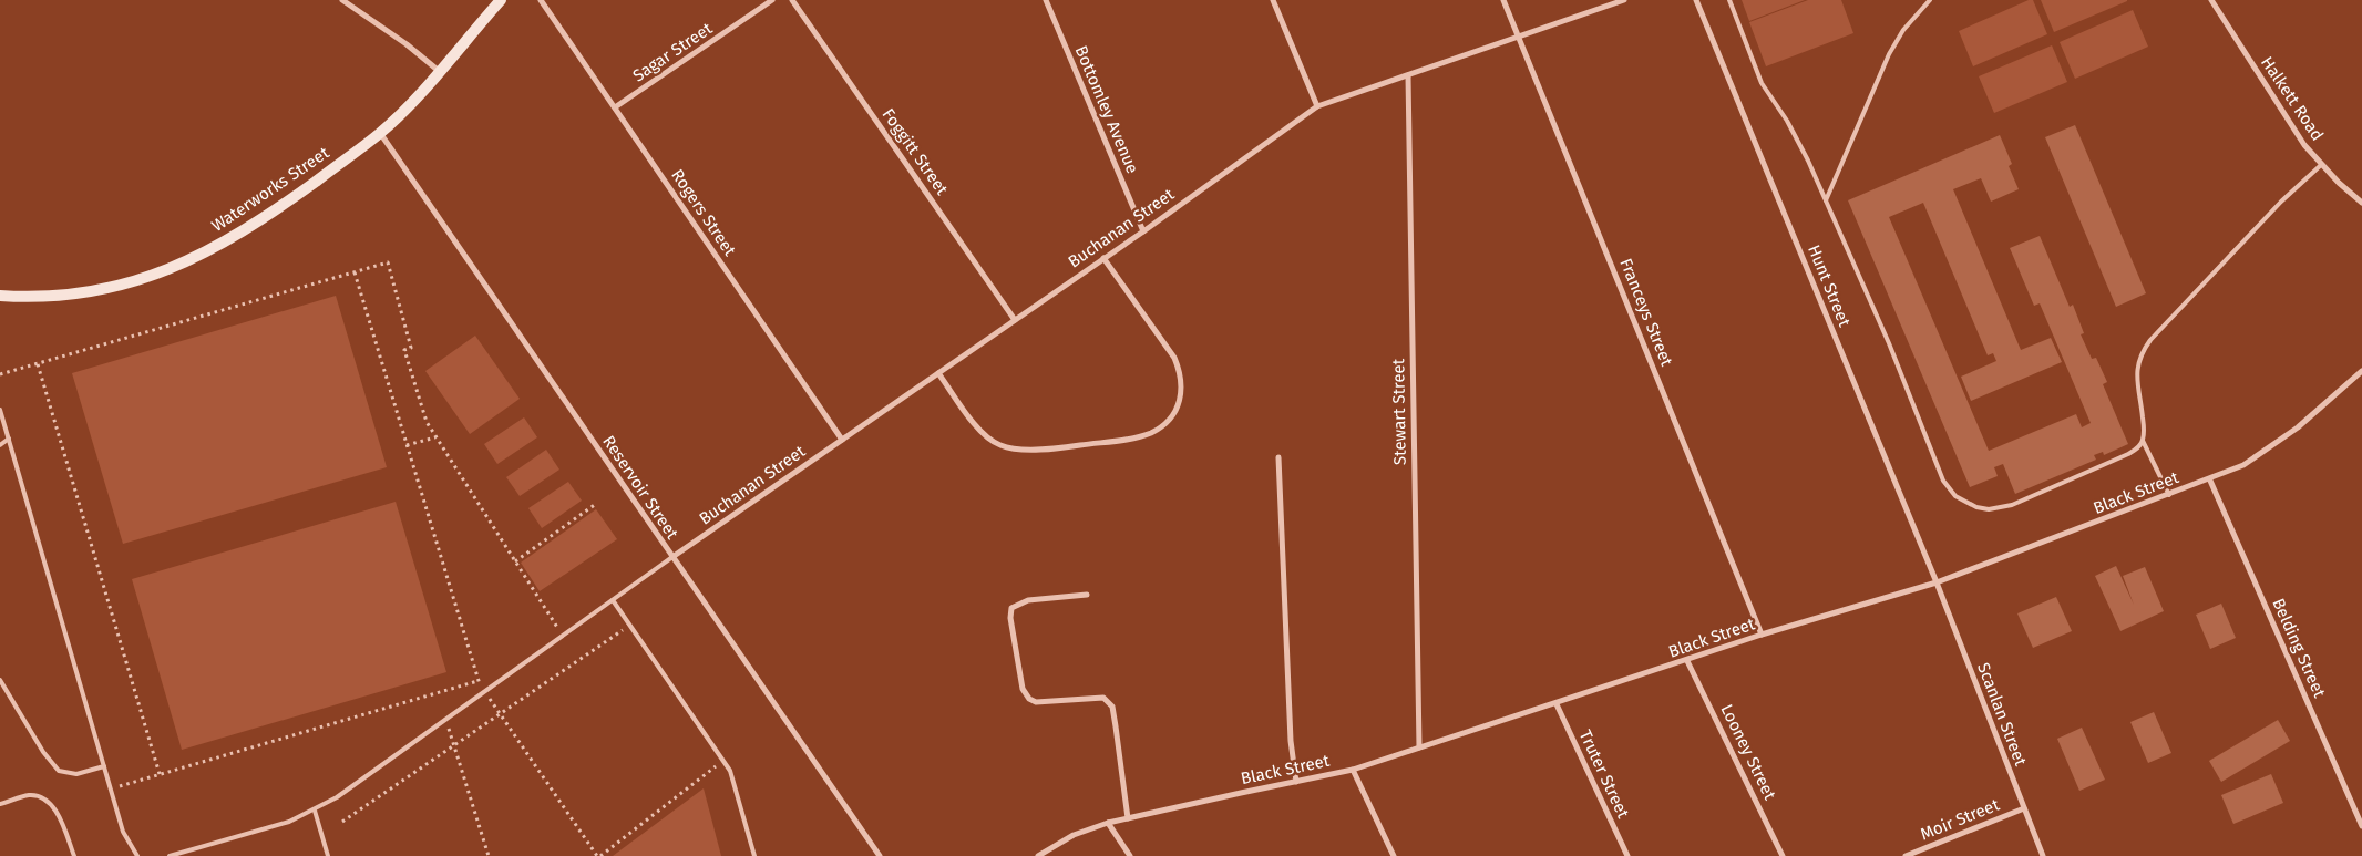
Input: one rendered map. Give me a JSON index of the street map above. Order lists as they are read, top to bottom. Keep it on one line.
{"streets":{"street":["Sagar Street","Halkett Road","Bottomley Avenue","Foggitt Street","Waterworks Street","Rogers Street","Buchanan Street","Hunt Street","Franceys Street","Stewart Street","Reservoir Street","Black Street","Belding Street","Scanlan Street","Looney Street","Truter Street","Moir Street"]},"crossings":[["Sagar Street","Rogers Street"],["Bottomley Avenue","Buchanan Street"],["Foggitt Street","Buchanan Street"],["Waterworks Street","Reservoir Street"],["Rogers Street","Buchanan Street"],["Buchanan Street","Franceys Street"],["Buchanan Street","Stewart Street"],["Buchanan Street","Reservoir Street"],["Hunt Street","Black Street"],["Hunt Street","Scanlan Street"],["Franceys Street","Black Street"],["Stewart Street","Black Street"],["Black Street","Belding Street"],["Black Street","Scanlan Street"],["Black Street","Looney Street"],["Black Street","Truter Street"],["Scanlan Street","Moir Street"]]}
